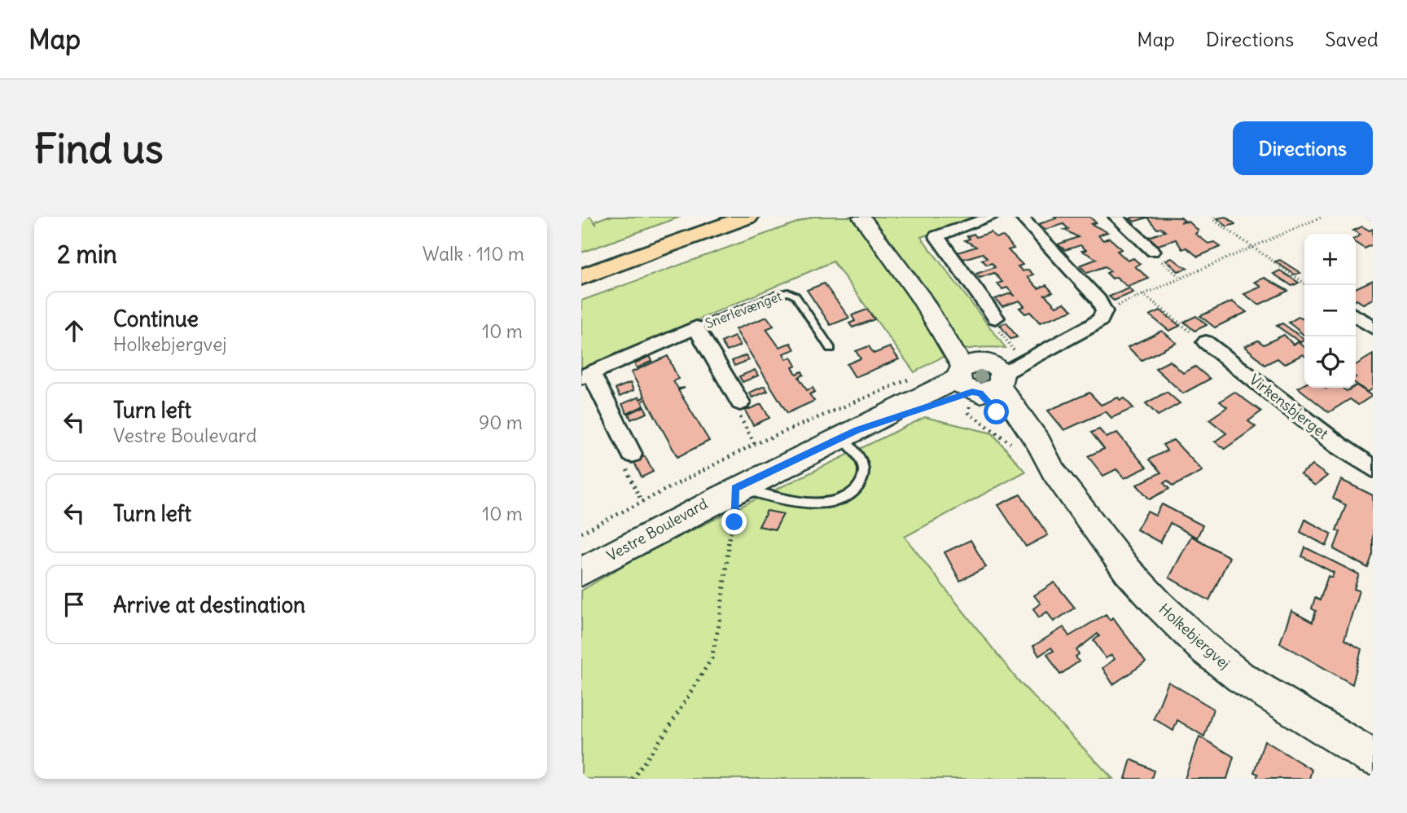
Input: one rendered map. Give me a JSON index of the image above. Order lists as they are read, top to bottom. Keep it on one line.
{"streets":{"street":["Snerlevænget","Virkensbjerget","Vestre Boulevard","Holkebjergvej"]},"crossings":[["Vestre Boulevard","Holkebjergvej"]],"page":{"header":"Map","nav":["Map","Directions","Saved"],"buttons":"Directions","title":"Find us","heading":["2 min","Walk · 110 m"],"map_buttons":["+","−"],"list":[["Continue","Holkebjergvej","10 m"],["Turn left","Vestre Boulevard","90 m"],["Turn left","10 m"],"Arrive at destination"]}}
